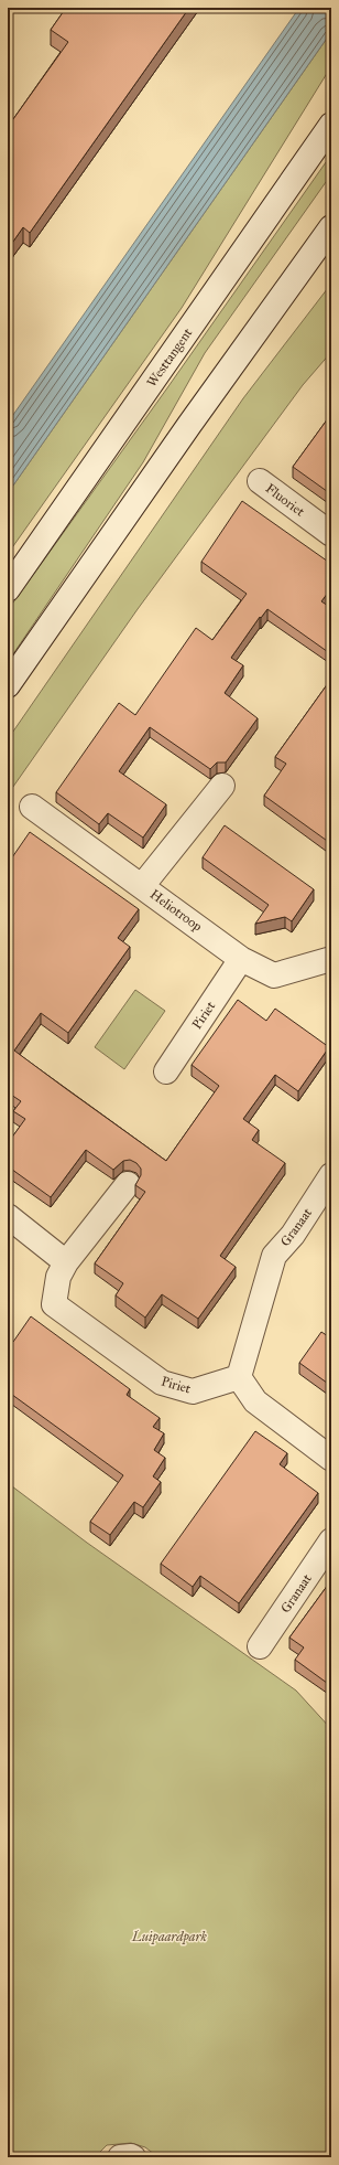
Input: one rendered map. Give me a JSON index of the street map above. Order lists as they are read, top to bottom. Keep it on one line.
{"streets":{"street":["Westtangent","Fluoriet","Heliotroop","Piriet","Granaat"]},"crossings":[["Heliotroop","Piriet"],["Piriet","Granaat"]],"parks":["Luipaardpark"]}
